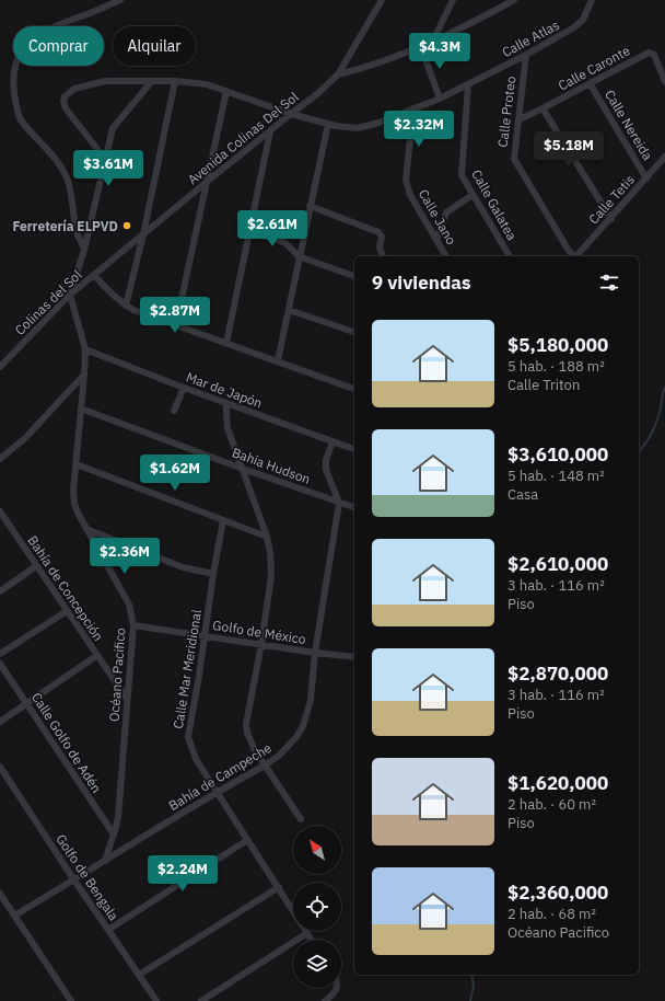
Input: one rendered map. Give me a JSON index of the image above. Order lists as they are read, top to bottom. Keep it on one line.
{"streets":{"street":["Calle Atlas","Calle Caronte","Calle Proteo","Calle Nereida","Avenida Colinas Del Sol","Calle Tetis","Calle Galatea","Calle Jano","Colinas del Sol","Mar de Japón","Bahía Hudson","Bahía de Concepción","Golfo de México","Calle Mar Meridional","Océano Pacifico","Calle Golfo de Adén","Bahía de Campeche","Golfo de Bengala"]},"crossings":[["Calle Atlas","Calle Proteo"],["Calle Atlas","Avenida Colinas Del Sol"],["Calle Atlas","Calle Galatea"],["Calle Atlas","Calle Jano"],["Calle Caronte","Calle Proteo"],["Calle Caronte","Calle Nereida"],["Calle Nereida","Calle Tetis"],["Avenida Colinas Del Sol","Colinas del Sol"],["Colinas del Sol","Océano Pacifico"],["Mar de Japón","Océano Pacifico"],["Bahía Hudson","Océano Pacifico"],["Bahía Hudson","Bahía de Campeche"],["Bahía de Concepción","Océano Pacifico"],["Golfo de México","Calle Mar Meridional"],["Golfo de México","Océano Pacifico"],["Golfo de México","Bahía de Campeche"],["Calle Mar Meridional","Bahía de Campeche"],["Océano Pacifico","Calle Golfo de Adén"],["Océano Pacifico","Bahía de Campeche"],["Bahía de Campeche","Golfo de Bengala"]],"places":["Ferretería ELPVD"],"north":"top left","page":{"chip":["Comprar","Alquilar"],"price":["$4.3M","$2.32M","$5.18M","$3.61M","$2.61M","$2.87M","$1.62M","$2.36M","$2.24M"],"heading":"9 viviendas","list":[{"name":"$5,180,000","note":"5 hab. · 188 m² · Calle Triton"},{"name":"$3,610,000","note":"5 hab. · 148 m² · Casa"},{"name":"$2,610,000","note":"3 hab. · 116 m² · Piso"},{"name":"$2,870,000","note":"3 hab. · 116 m² · Piso"},{"name":"$1,620,000","note":"2 hab. · 60 m² · Piso"},{"name":"$2,360,000","note":"2 hab. · 68 m² · Océano Pacifico"}]}}
